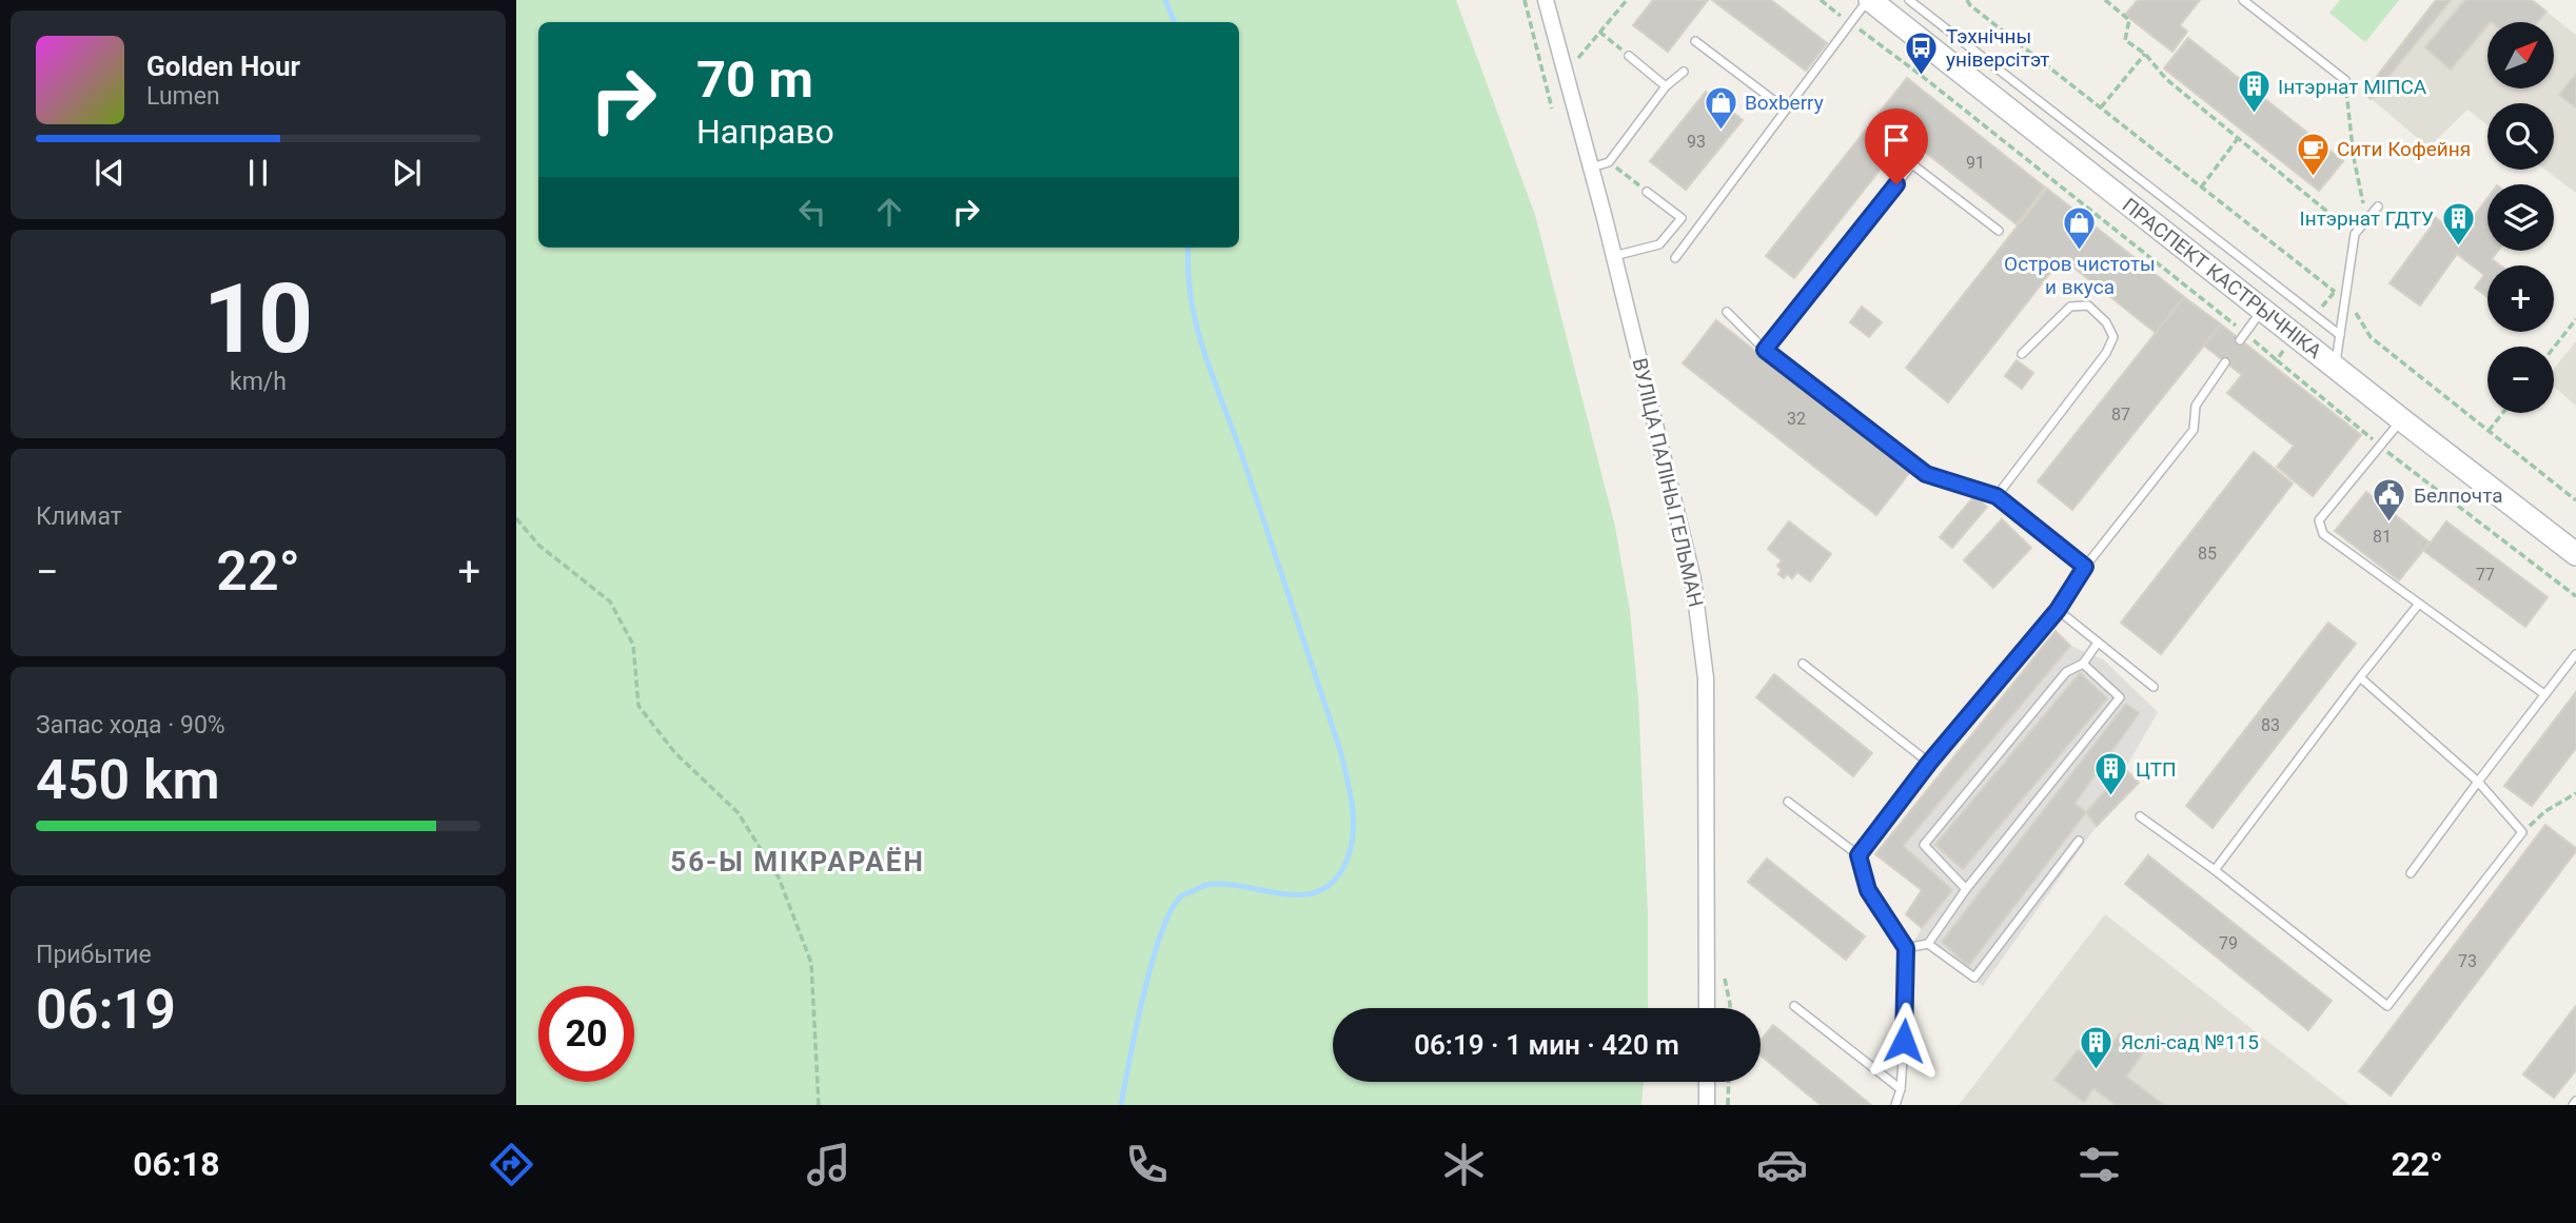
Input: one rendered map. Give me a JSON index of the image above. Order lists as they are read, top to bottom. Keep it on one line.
{"streets":{"main road":["ПРАСПЕКТ КАСТРЫЧНІКА"],"street":["ВУЛІЦА ПАЛІНЫ ГЕЛЬМАН"]},"districts":["56-Ы МІКРАРАЁН"],"places":{"bus stop":["Тэхнічны універсітэт"],"building":["Інтэрнат МІПСА","Інтэрнат ГДТУ","ЦТП","Яслі-сад №115"],"shop":["Boxberry","Остров чистоты и вкуса"],"cafe":["Сити Кофейня"],"public building":["Белпочта"]},"house_numbers":["93","91","87","32","81","85","77","83","79","73"],"north":"top right","page":{"map_buttons":["+","−"],"turn":["70 m","Направо"],"song":["Golden Hour","Lumen"],"tile":[["10","km/h"],"Климат",["Запас хода · 90%","450 km"],["Прибытие","06:19"]],"heat":["−","22°","+"],"limit":"20","trip":"06:19 · 1 мин · 420 m","tabs":["06:18","22°"]}}
